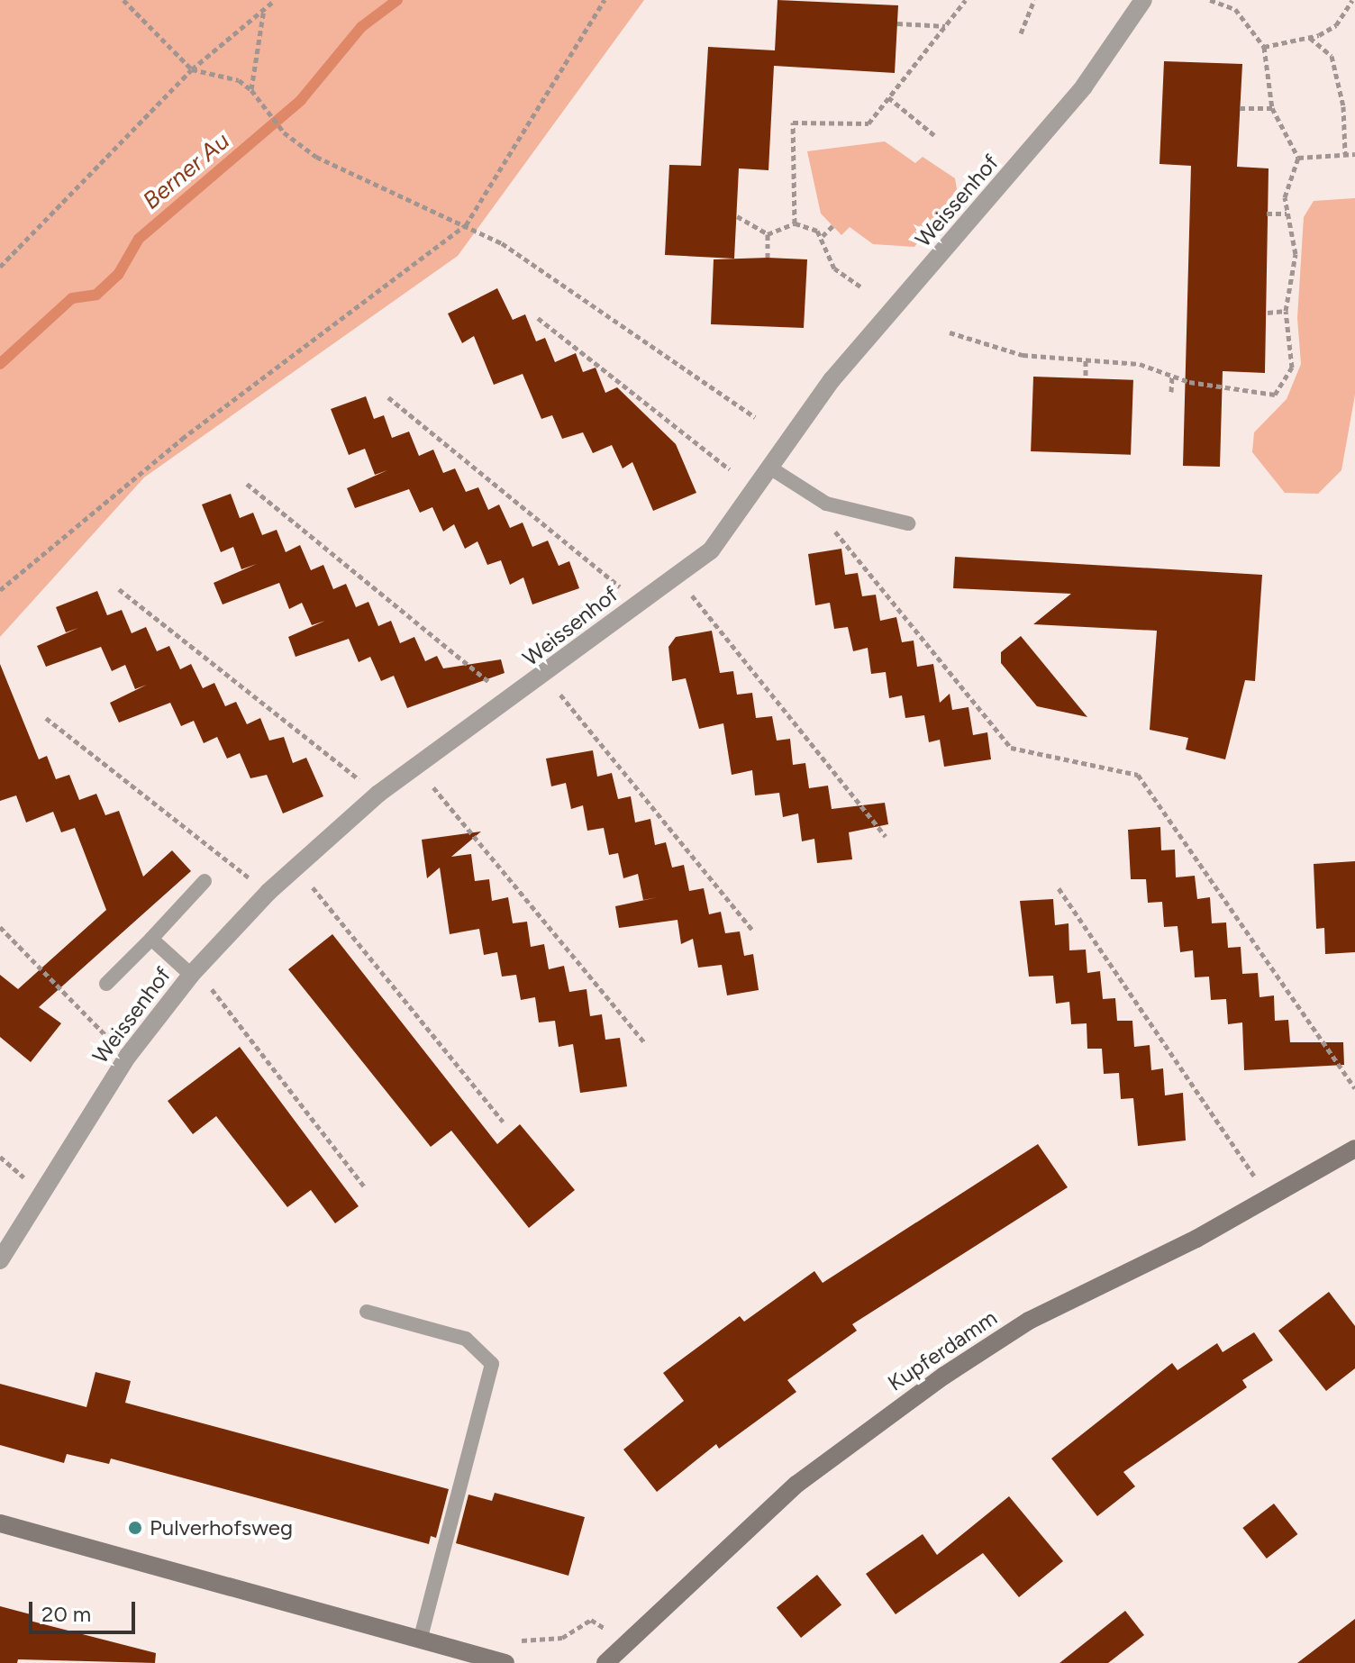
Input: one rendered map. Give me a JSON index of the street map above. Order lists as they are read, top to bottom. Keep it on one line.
{"streets":{"street":["Weissenhof","Kupferdamm"]},"water":["Berner Au"],"places":["Pulverhofsweg"],"scale_bar":"20 m"}
